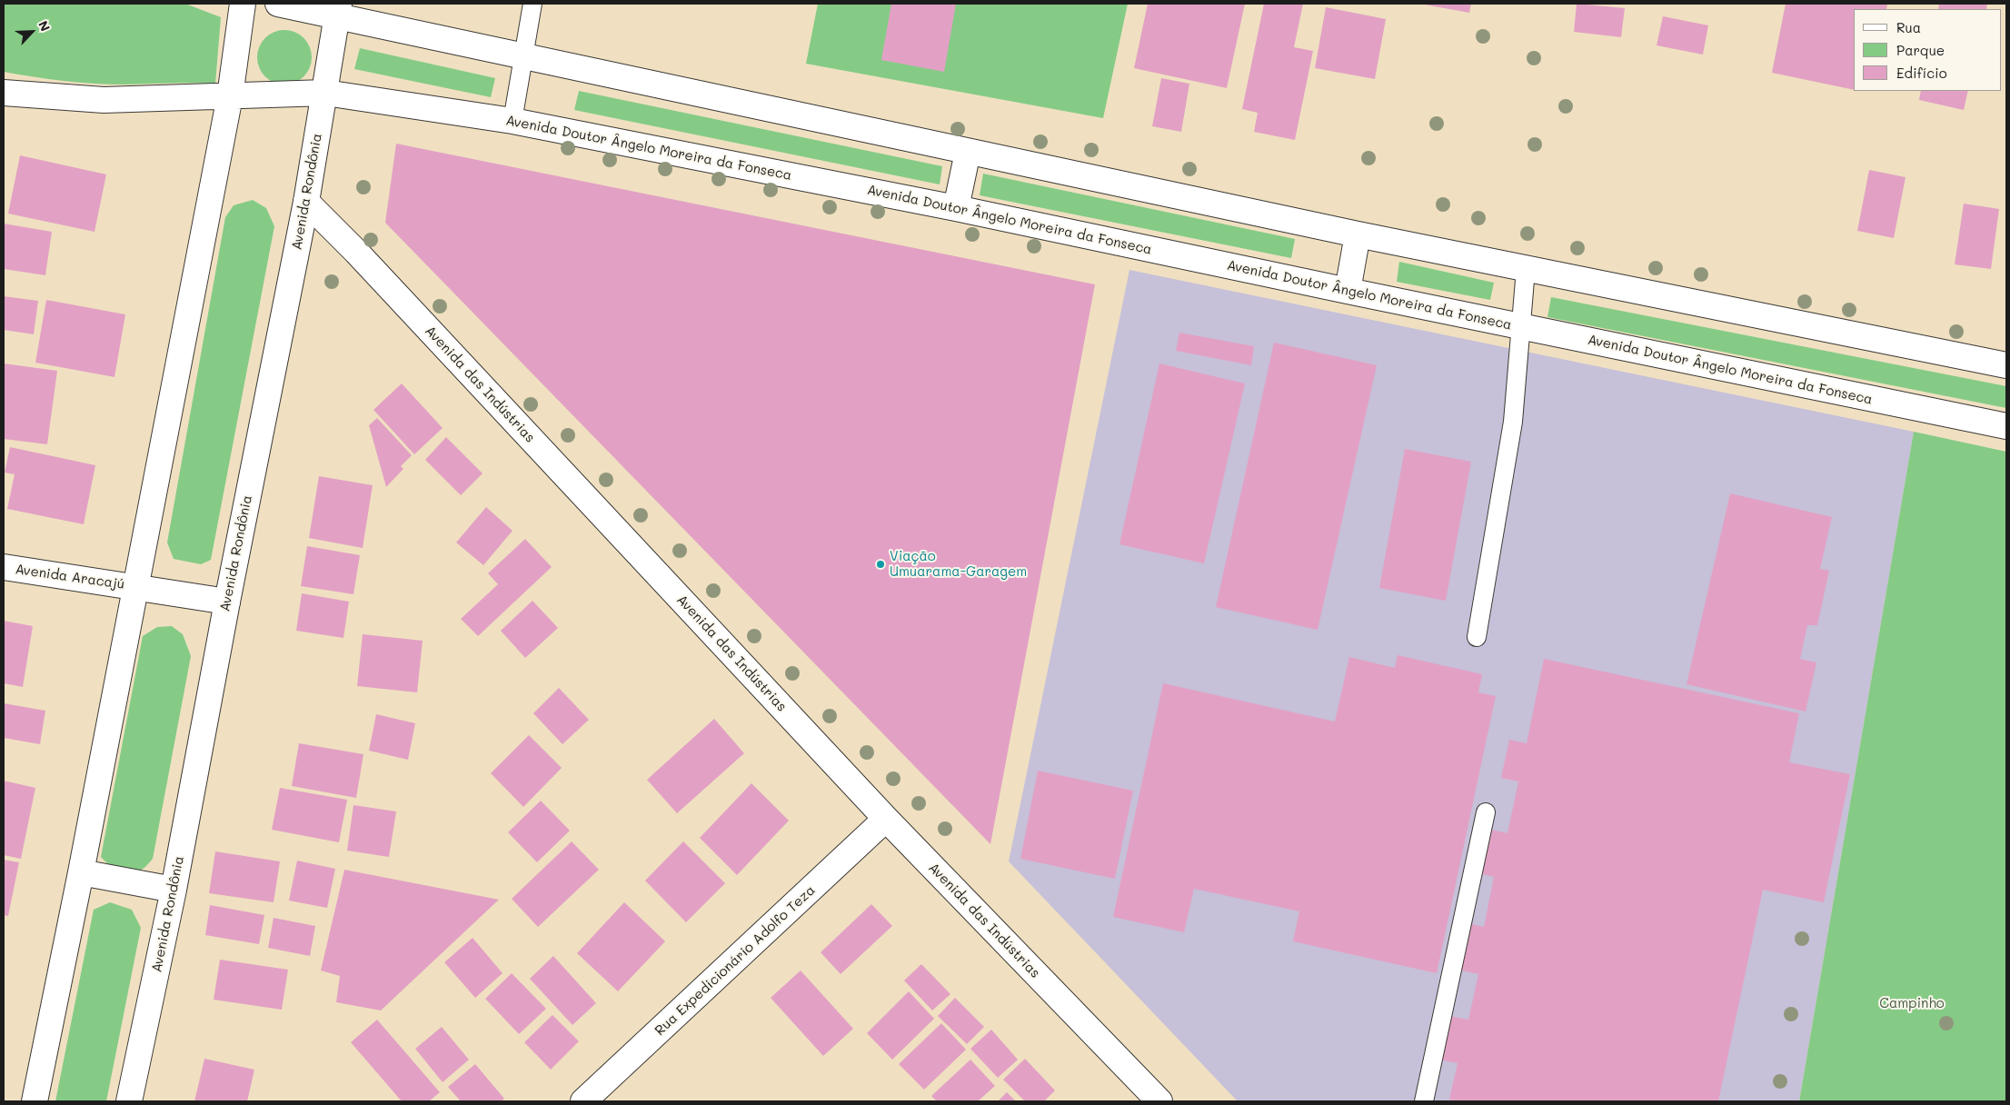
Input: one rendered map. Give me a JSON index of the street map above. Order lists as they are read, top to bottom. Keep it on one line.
{"streets":{"street":["Avenida Doutor Ângelo Moreira da Fonseca","Avenida Rondônia","Avenida das Indústrias","Avenida Aracajú","Rua Expedicionário Adolfo Teza"]},"crossings":[["Avenida Doutor Ângelo Moreira da Fonseca","Avenida Rondônia"],["Avenida Rondônia","Avenida das Indústrias"],["Avenida Rondônia","Avenida Aracajú"],["Avenida das Indústrias","Rua Expedicionário Adolfo Teza"]],"parks":["Campinho"],"places":["Viação Umuarama-Garagem"],"legend":["Rua","Parque","Edifício"],"north":"top right"}
